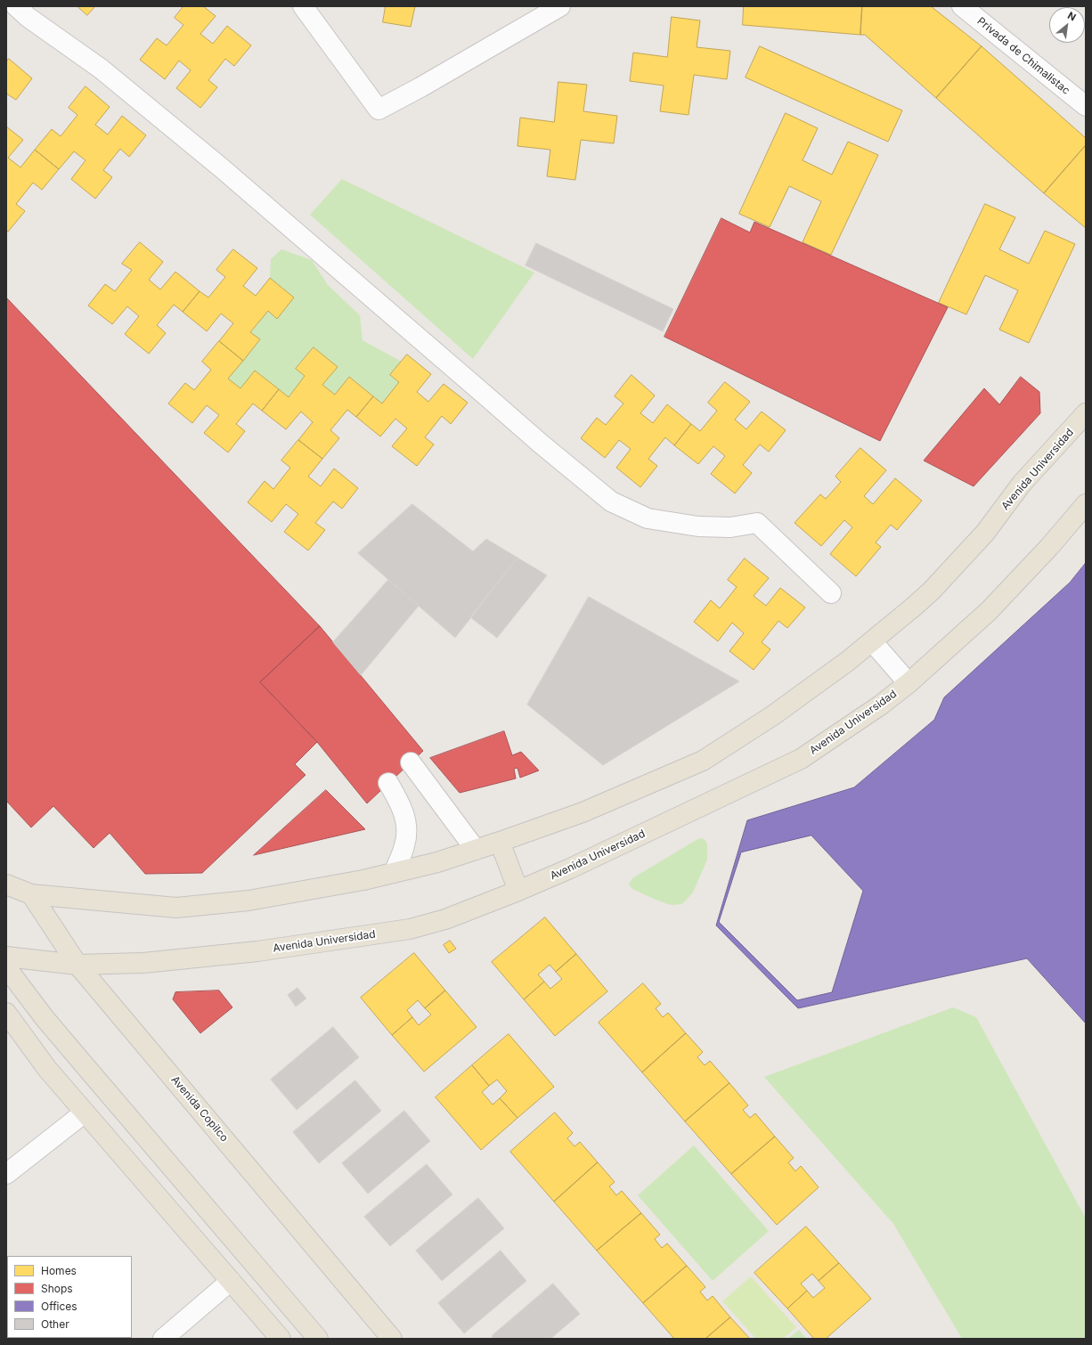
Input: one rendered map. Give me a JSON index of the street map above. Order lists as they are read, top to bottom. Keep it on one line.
{"streets":{"main road":["Avenida Universidad","Avenida Copilco"],"street":["Privada de Chimalistac"]},"crossings":[["Avenida Universidad","Avenida Copilco"]],"legend":["Homes","Shops","Offices","Other"],"north":"top right"}
